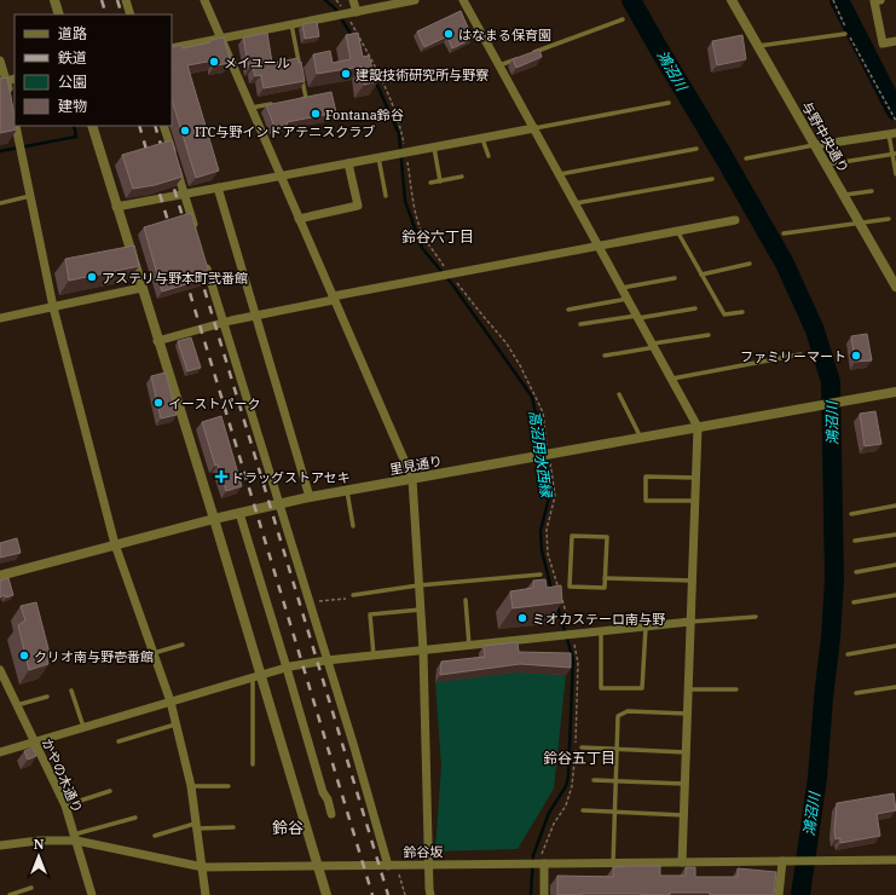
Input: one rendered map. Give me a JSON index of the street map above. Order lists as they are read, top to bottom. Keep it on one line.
{"streets":{"street":["与野中央通り","里見通り","かやの木通り","鈴谷坂"]},"crossings":[["かやの木通り","鈴谷坂"]],"districts":["鈴谷六丁目","鈴谷五丁目","鈴谷"],"water":["鴻沼川","高沼用水西縁"],"places":{"other":["はなまる保育園","メイユール","建設技術研究所与野寮","Fontana鈴谷","ITC与野インドアテニスクラブ","アステリ与野本町弐番館","ファミリーマート","イーストパーク","ミオカステーロ南与野","クリオ南与野壱番館"],"health":["ドラッグストアセキ"]},"legend":["道路","鉄道","公園","建物"],"north":"top"}
